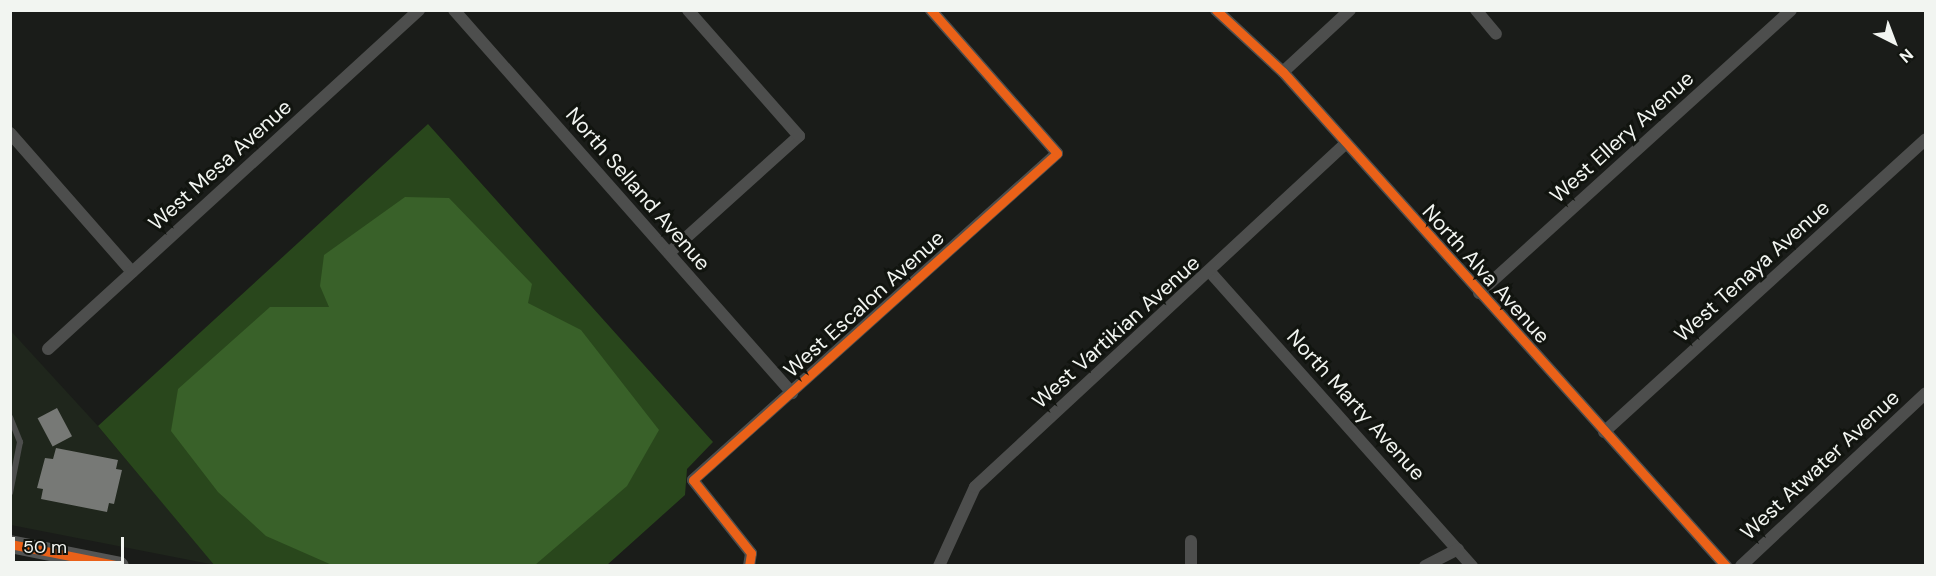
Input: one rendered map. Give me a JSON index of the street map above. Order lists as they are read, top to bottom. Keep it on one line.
{"streets":{"street":["West Ellery Avenue","West Mesa Avenue","North Selland Avenue","West Tenaya Avenue","North Alva Avenue","West Escalon Avenue","West Vartikian Avenue","North Marty Avenue","West Atwater Avenue"]},"crossings":[["West Ellery Avenue","North Alva Avenue"],["North Selland Avenue","West Escalon Avenue"],["West Tenaya Avenue","North Alva Avenue"],["North Alva Avenue","West Vartikian Avenue"],["West Vartikian Avenue","North Marty Avenue"]],"scale_bar":"50 m","north":"bottom right"}
